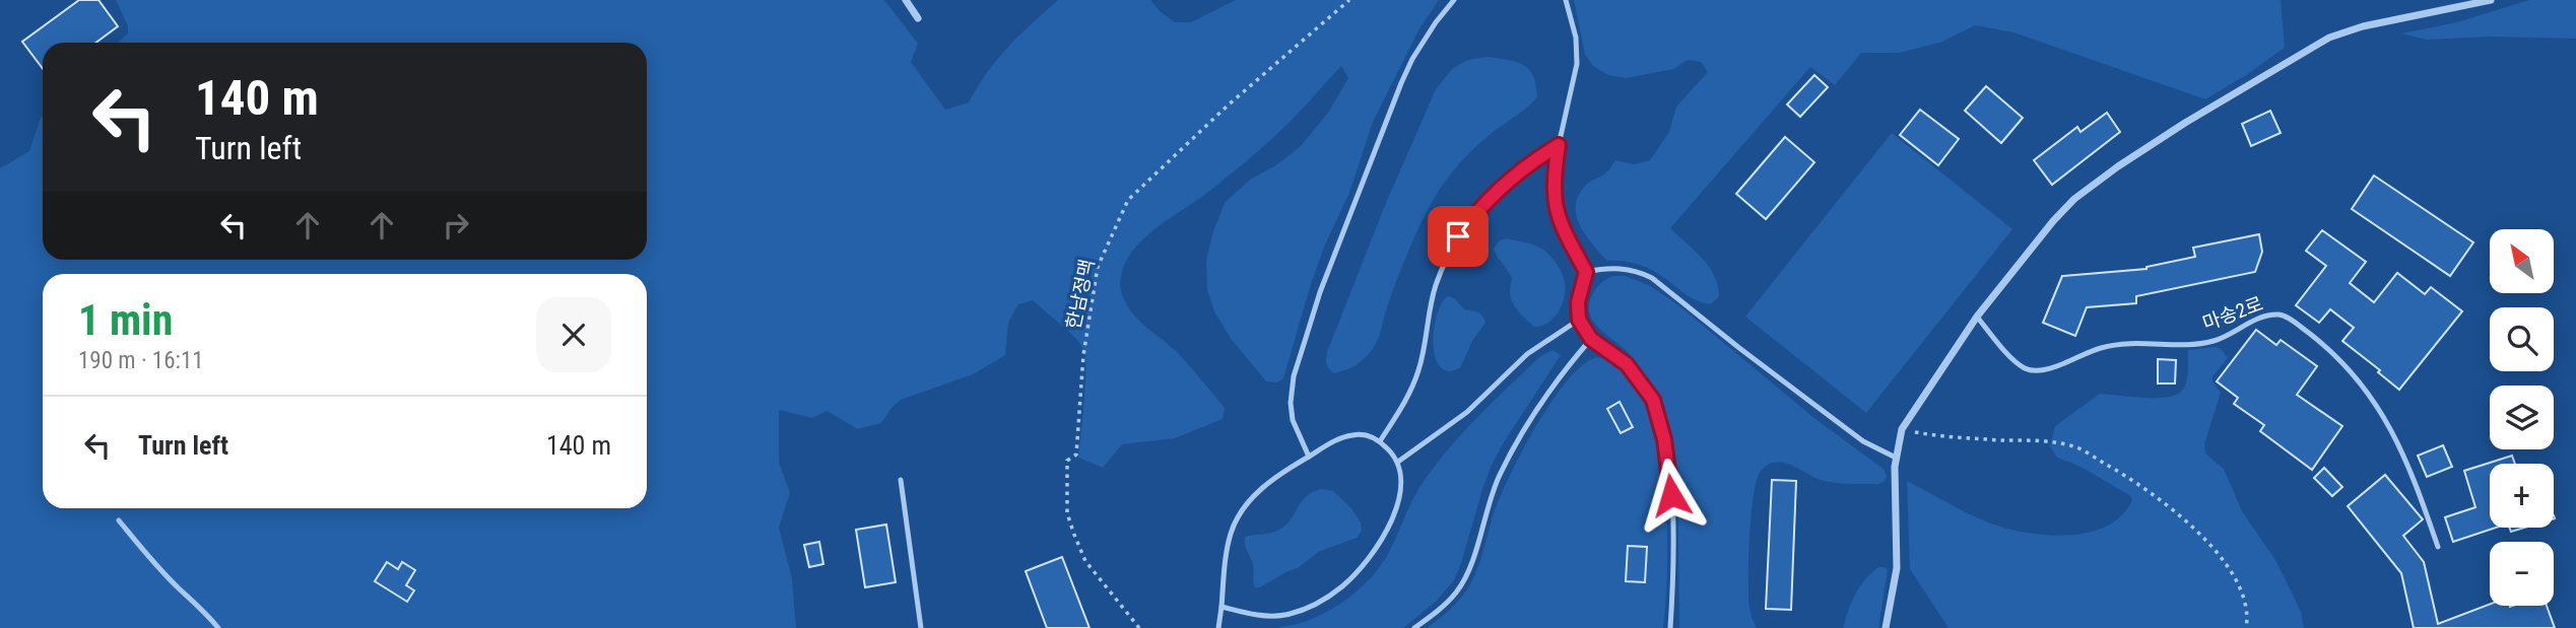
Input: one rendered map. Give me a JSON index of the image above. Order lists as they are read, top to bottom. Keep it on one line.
{"streets":{"lane":["마송2로"],"path":["한남정맥"]},"north":"top left","page":{"turn":["140 m","Turn left"],"map_buttons":["+","−"],"heading":["1 min","190 m · 16:11"],"list":[{"name":"Turn left","value":"140 m"}]}}
